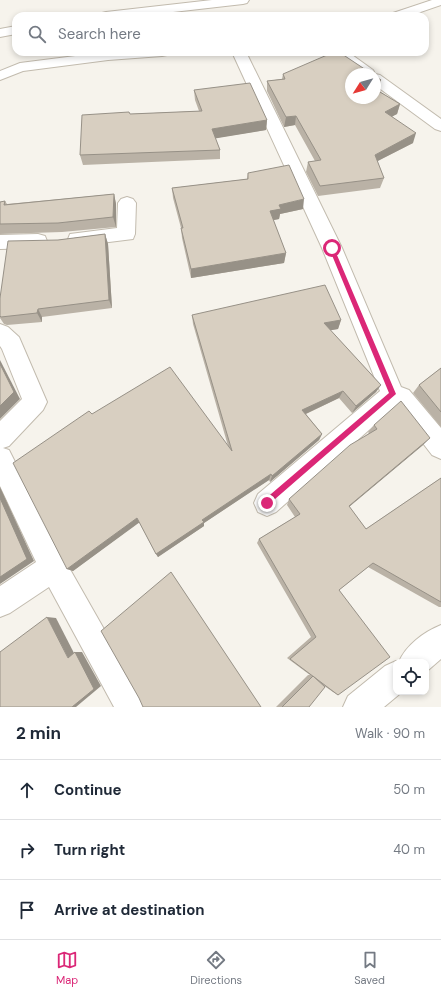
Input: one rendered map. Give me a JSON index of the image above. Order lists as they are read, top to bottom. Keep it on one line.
{"north":"bottom left","page":{"search":"Search here","heading":["2 min","Walk · 90 m"],"list":[["Continue","50 m"],["Turn right","40 m"],"Arrive at destination"],"nav":["Map","Directions","Saved"]}}
